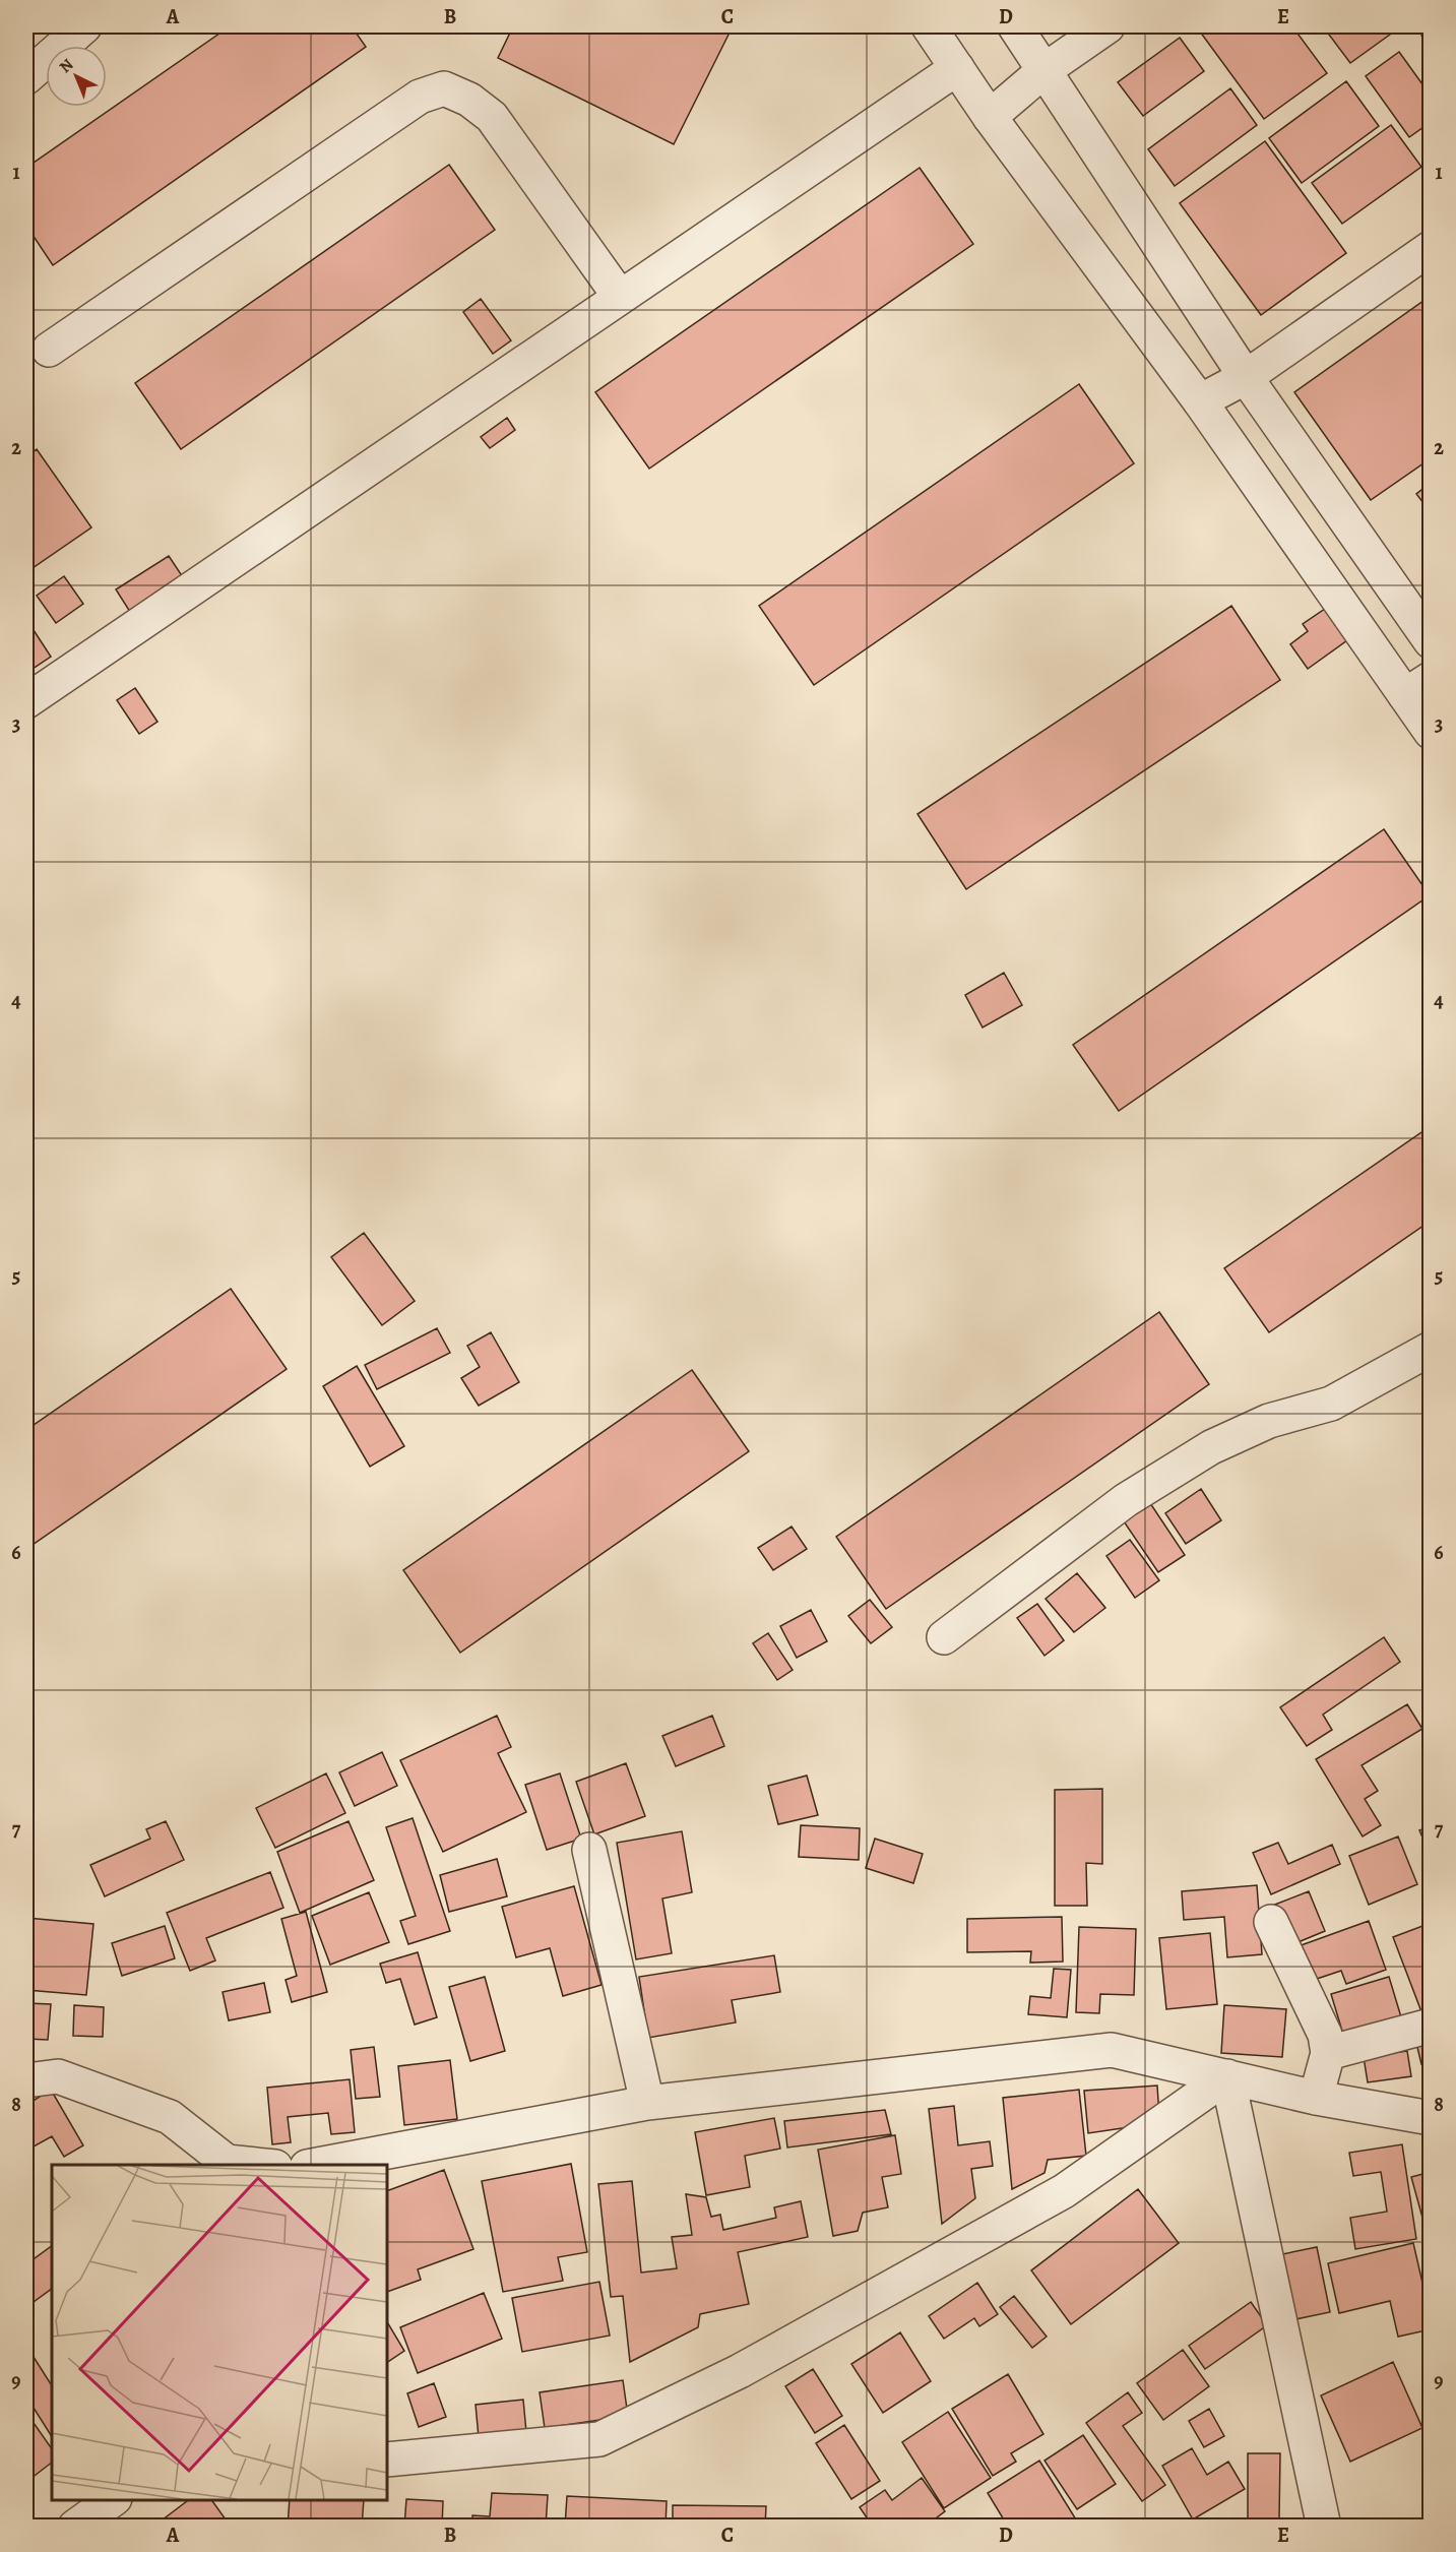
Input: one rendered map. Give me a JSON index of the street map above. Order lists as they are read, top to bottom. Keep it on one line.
{"north":"top left","grid":{"columns":["A","B","C","D","E"],"rows":["1","2","3","4","5","6","7","8","9"]}}
